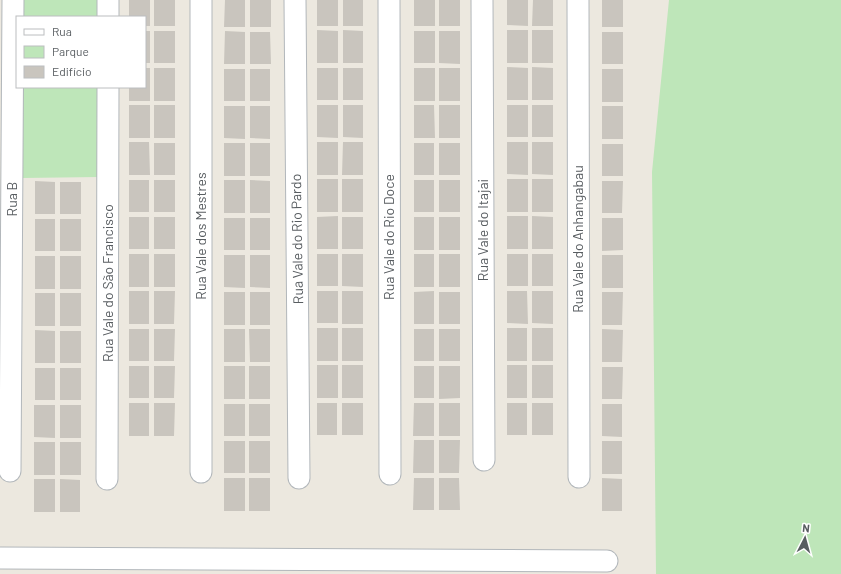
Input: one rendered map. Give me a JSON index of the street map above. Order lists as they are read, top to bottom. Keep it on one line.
{"streets":{"street":["Rua B","Rua Vale do Itajai","Rua Vale dos Mestres","Rua Vale do Rio Doce","Rua Vale do Rio Pardo","Rua Vale do Anhangabau","Rua Vale do São Francisco"]},"legend":["Rua","Parque","Edifício"],"north":"top"}
